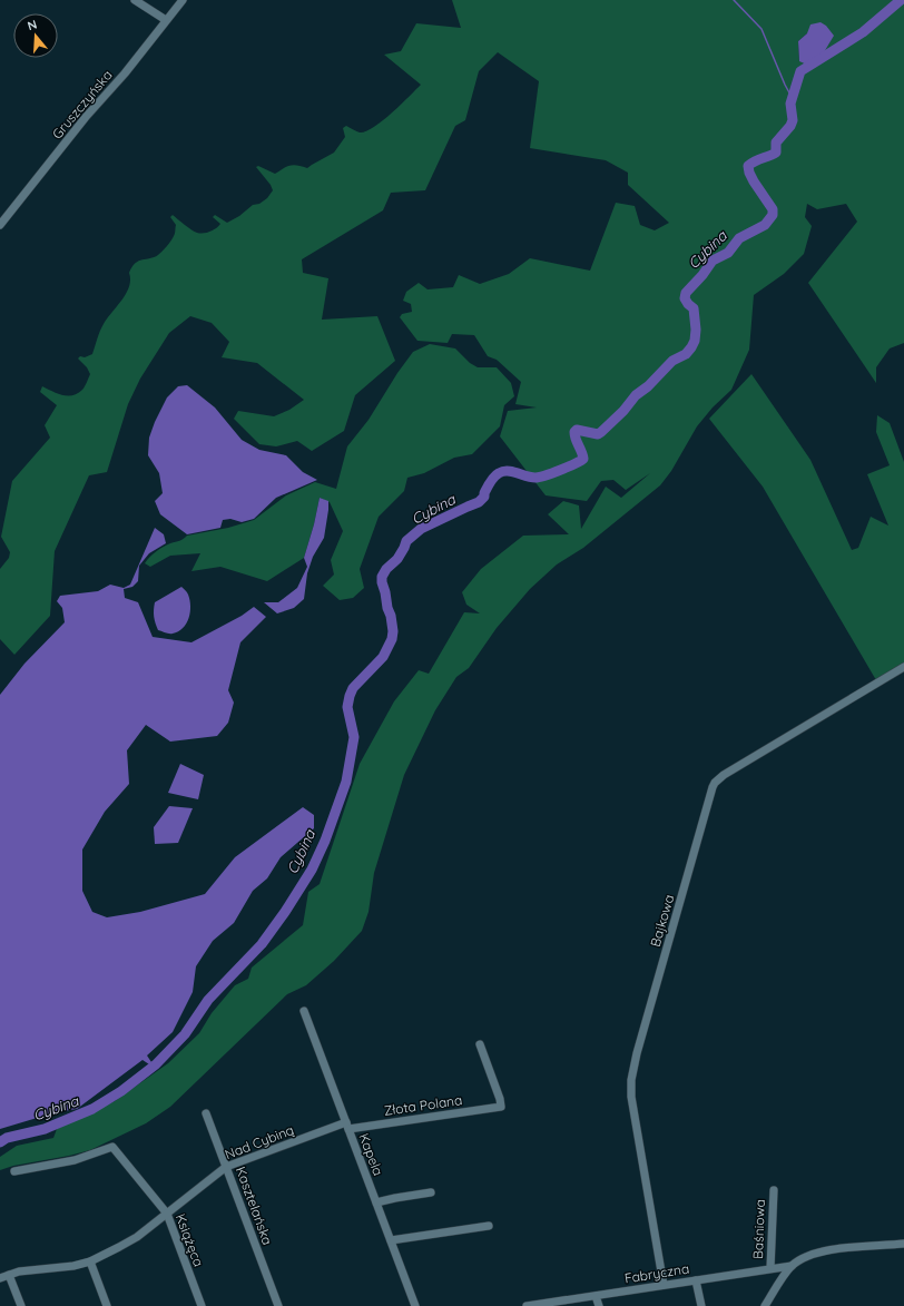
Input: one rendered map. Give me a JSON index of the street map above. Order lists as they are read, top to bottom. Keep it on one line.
{"streets":{"street":["Gruszczyńska","Bajkowa","Złota Polana","Nad Cybiną","Kapela","Kasztelańska","Baśniowa","Książęca","Fabryczna"]},"crossings":[["Bajkowa","Fabryczna"],["Złota Polana","Nad Cybiną"],["Złota Polana","Kapela"],["Nad Cybiną","Kapela"],["Nad Cybiną","Kasztelańska"],["Nad Cybiną","Książęca"],["Baśniowa","Fabryczna"]],"water":["Cybina"],"north":"top"}
